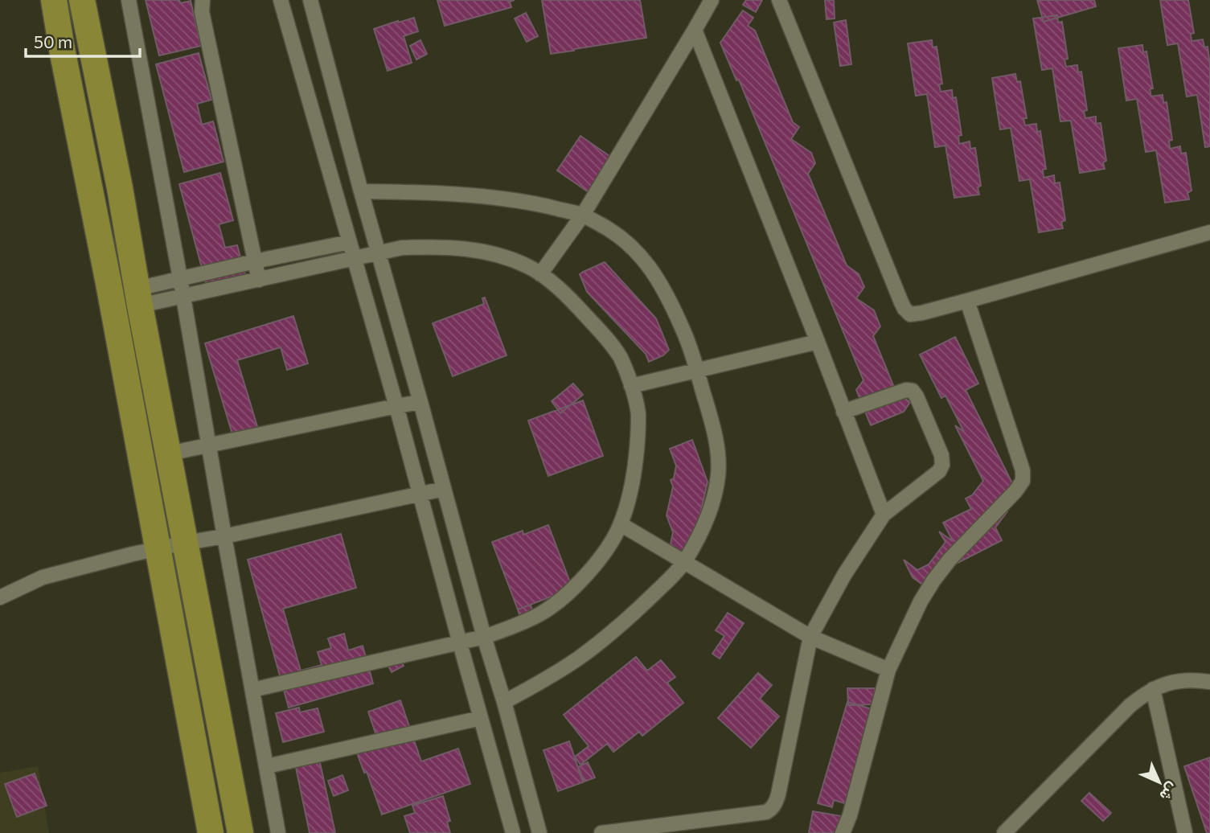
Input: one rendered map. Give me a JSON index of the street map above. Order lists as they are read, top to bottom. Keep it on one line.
{"scale_bar":"50 m","north":"bottom right"}
